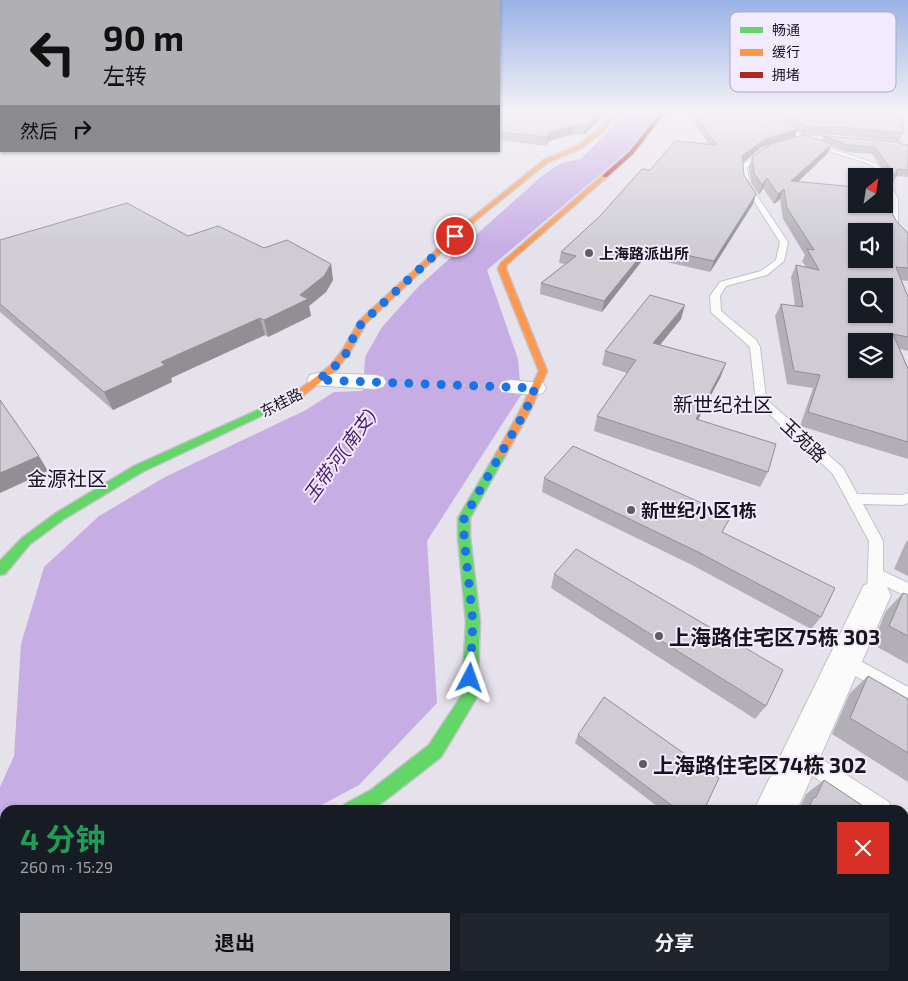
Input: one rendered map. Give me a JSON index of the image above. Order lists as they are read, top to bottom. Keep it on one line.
{"streets":{"street":["东桂路","玉苑路"]},"districts":["新世纪社区","金源社区"],"water":["玉带河(南支)"],"places":["上海路派出所","新世纪小区1栋","上海路住宅区75栋 303","上海路住宅区74栋 302"],"legend":["畅通","缓行","拥堵"],"north":"top right","page":{"turn":["90 m","左转"],"then":"然后","heading":["4 分钟","260 m · 15:29"],"buttons":["退出","分享"]}}
